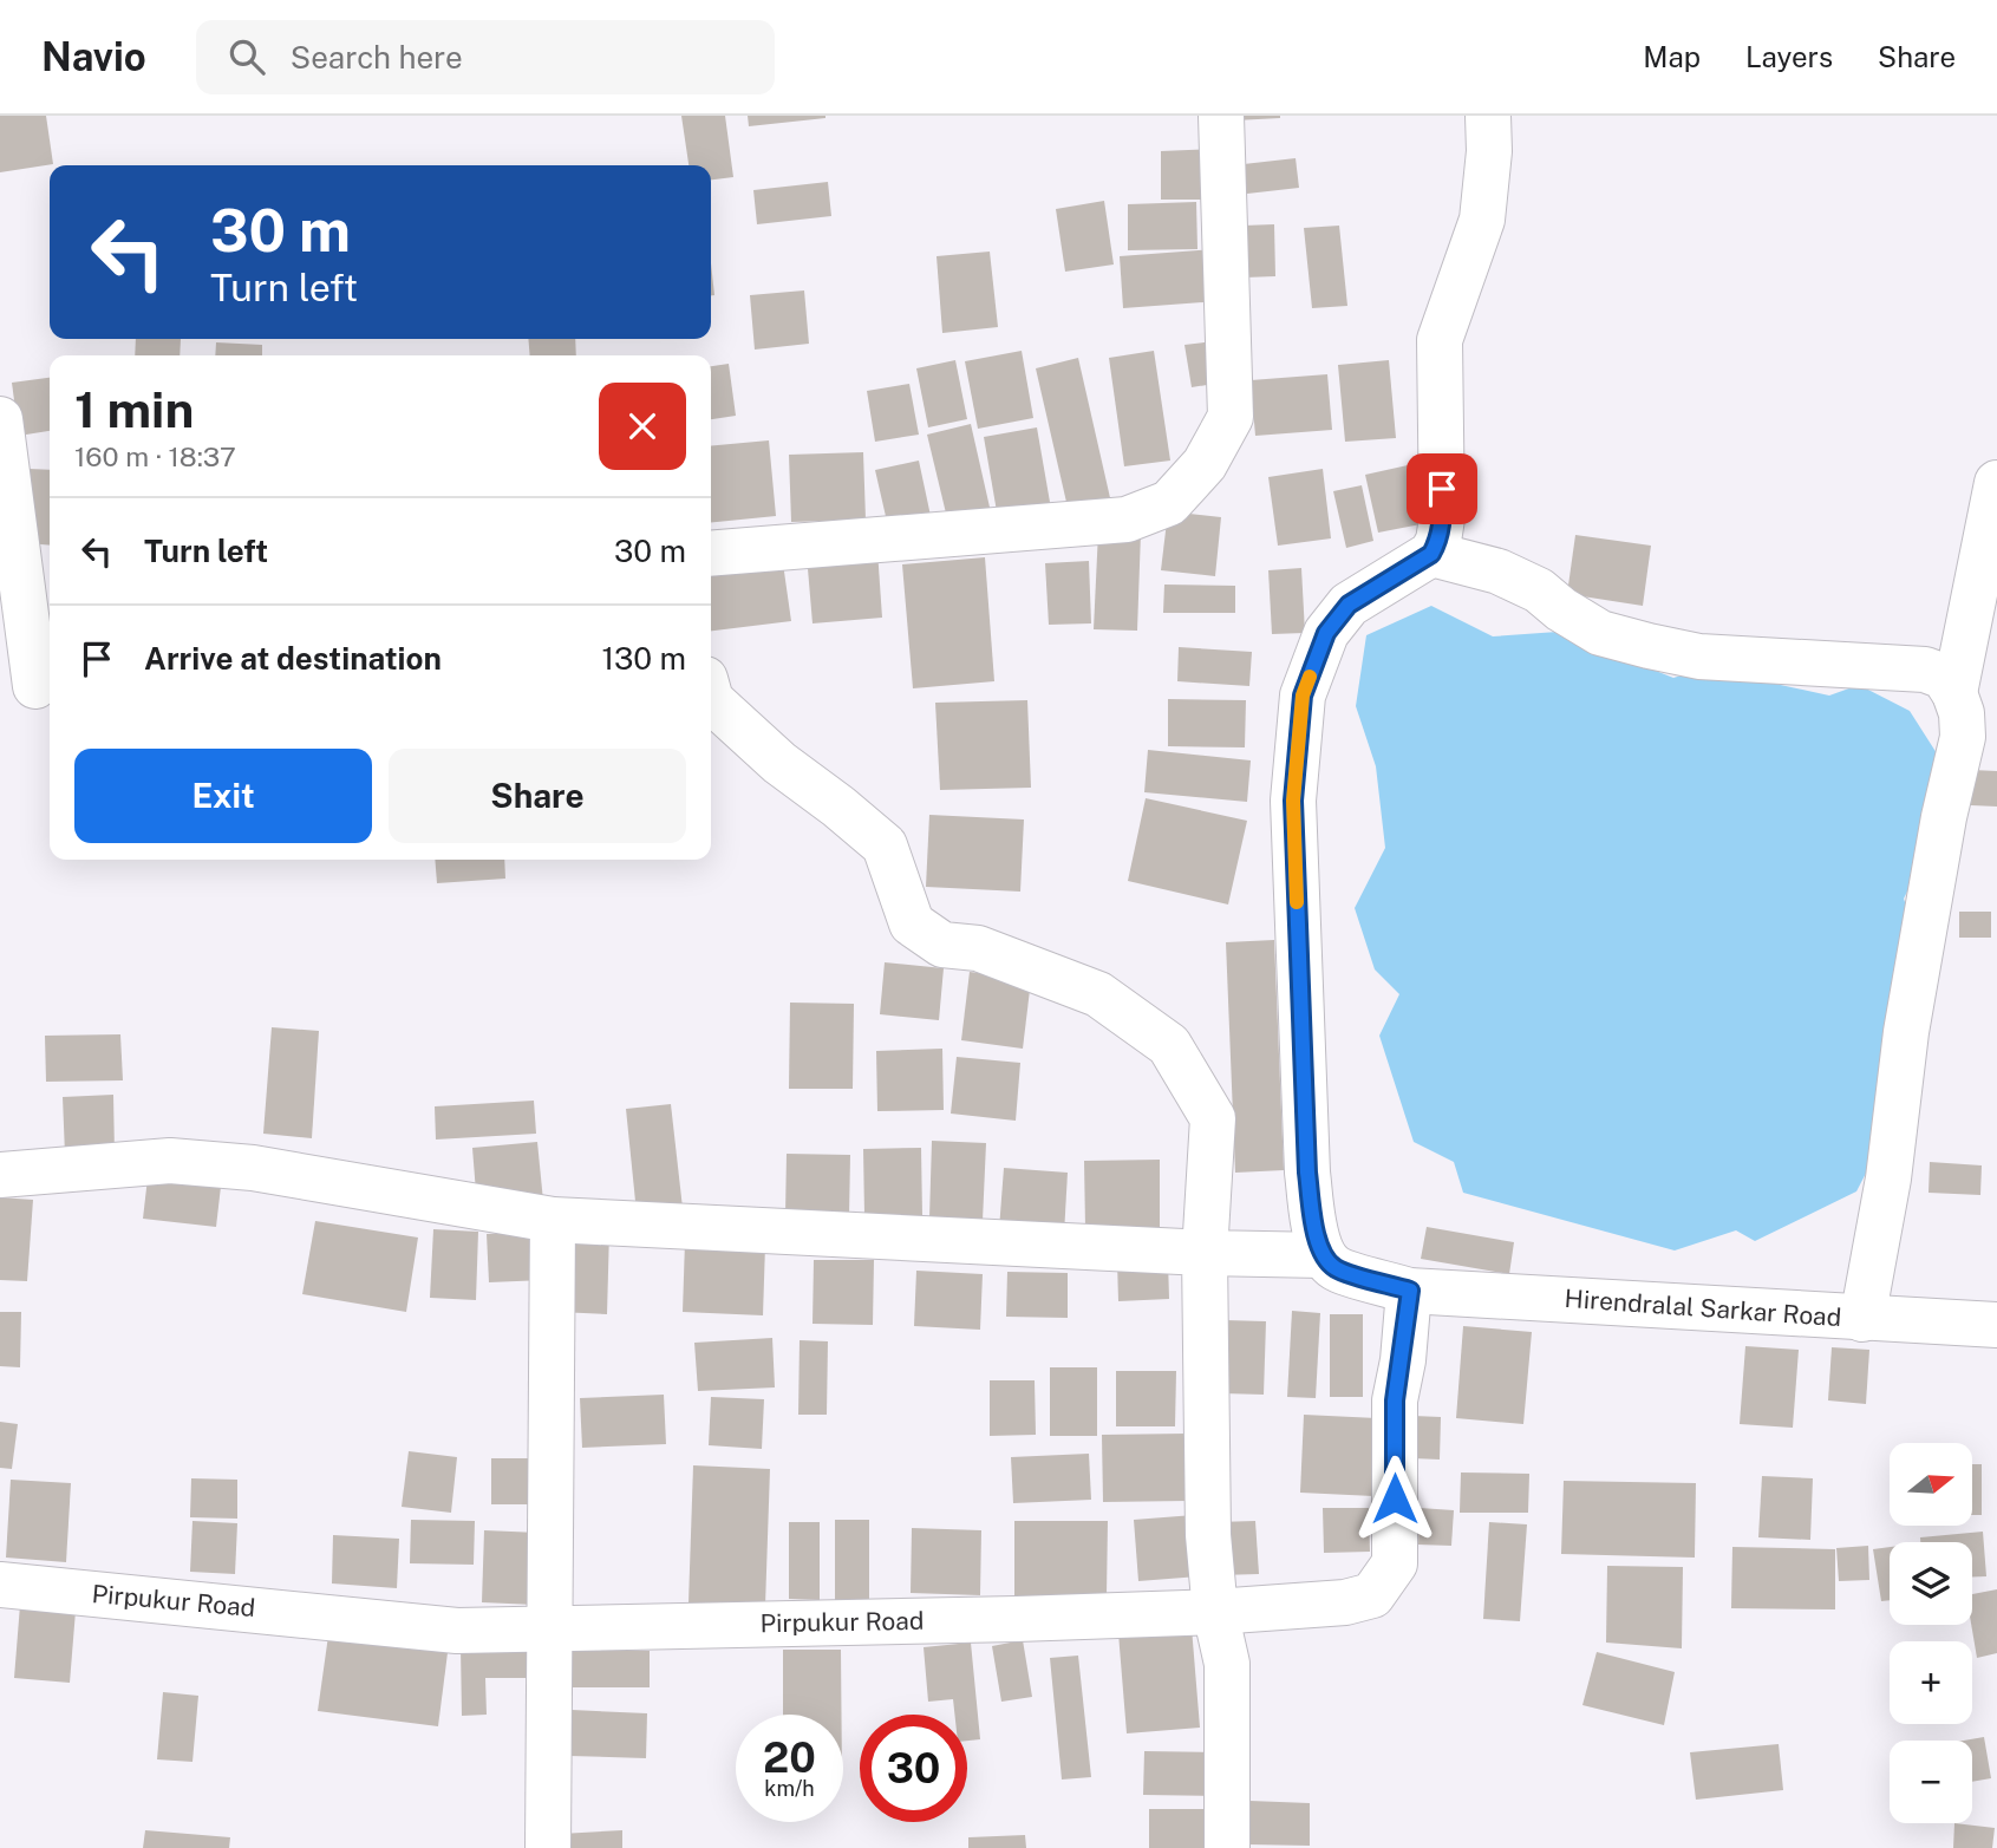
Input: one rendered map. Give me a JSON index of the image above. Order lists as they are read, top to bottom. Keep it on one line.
{"streets":{"street":["Hirendralal Sarkar Road","Pirpukur Road"]},"crossings":[["Hirendralal Sarkar Road","Pirpukur Road"]],"north":"right","page":{"header":"Navio","search":"Search here","nav":["Map","Layers","Share"],"turn":["30 m","Turn left"],"heading":["1 min","160 m · 18:37"],"list":[{"name":"Turn left","value":"30 m"},{"name":"Arrive at destination","value":"130 m"}],"buttons":["Exit","Share"],"map_buttons":["+","−"],"speed":"20 km/h","limit":"30"}}
